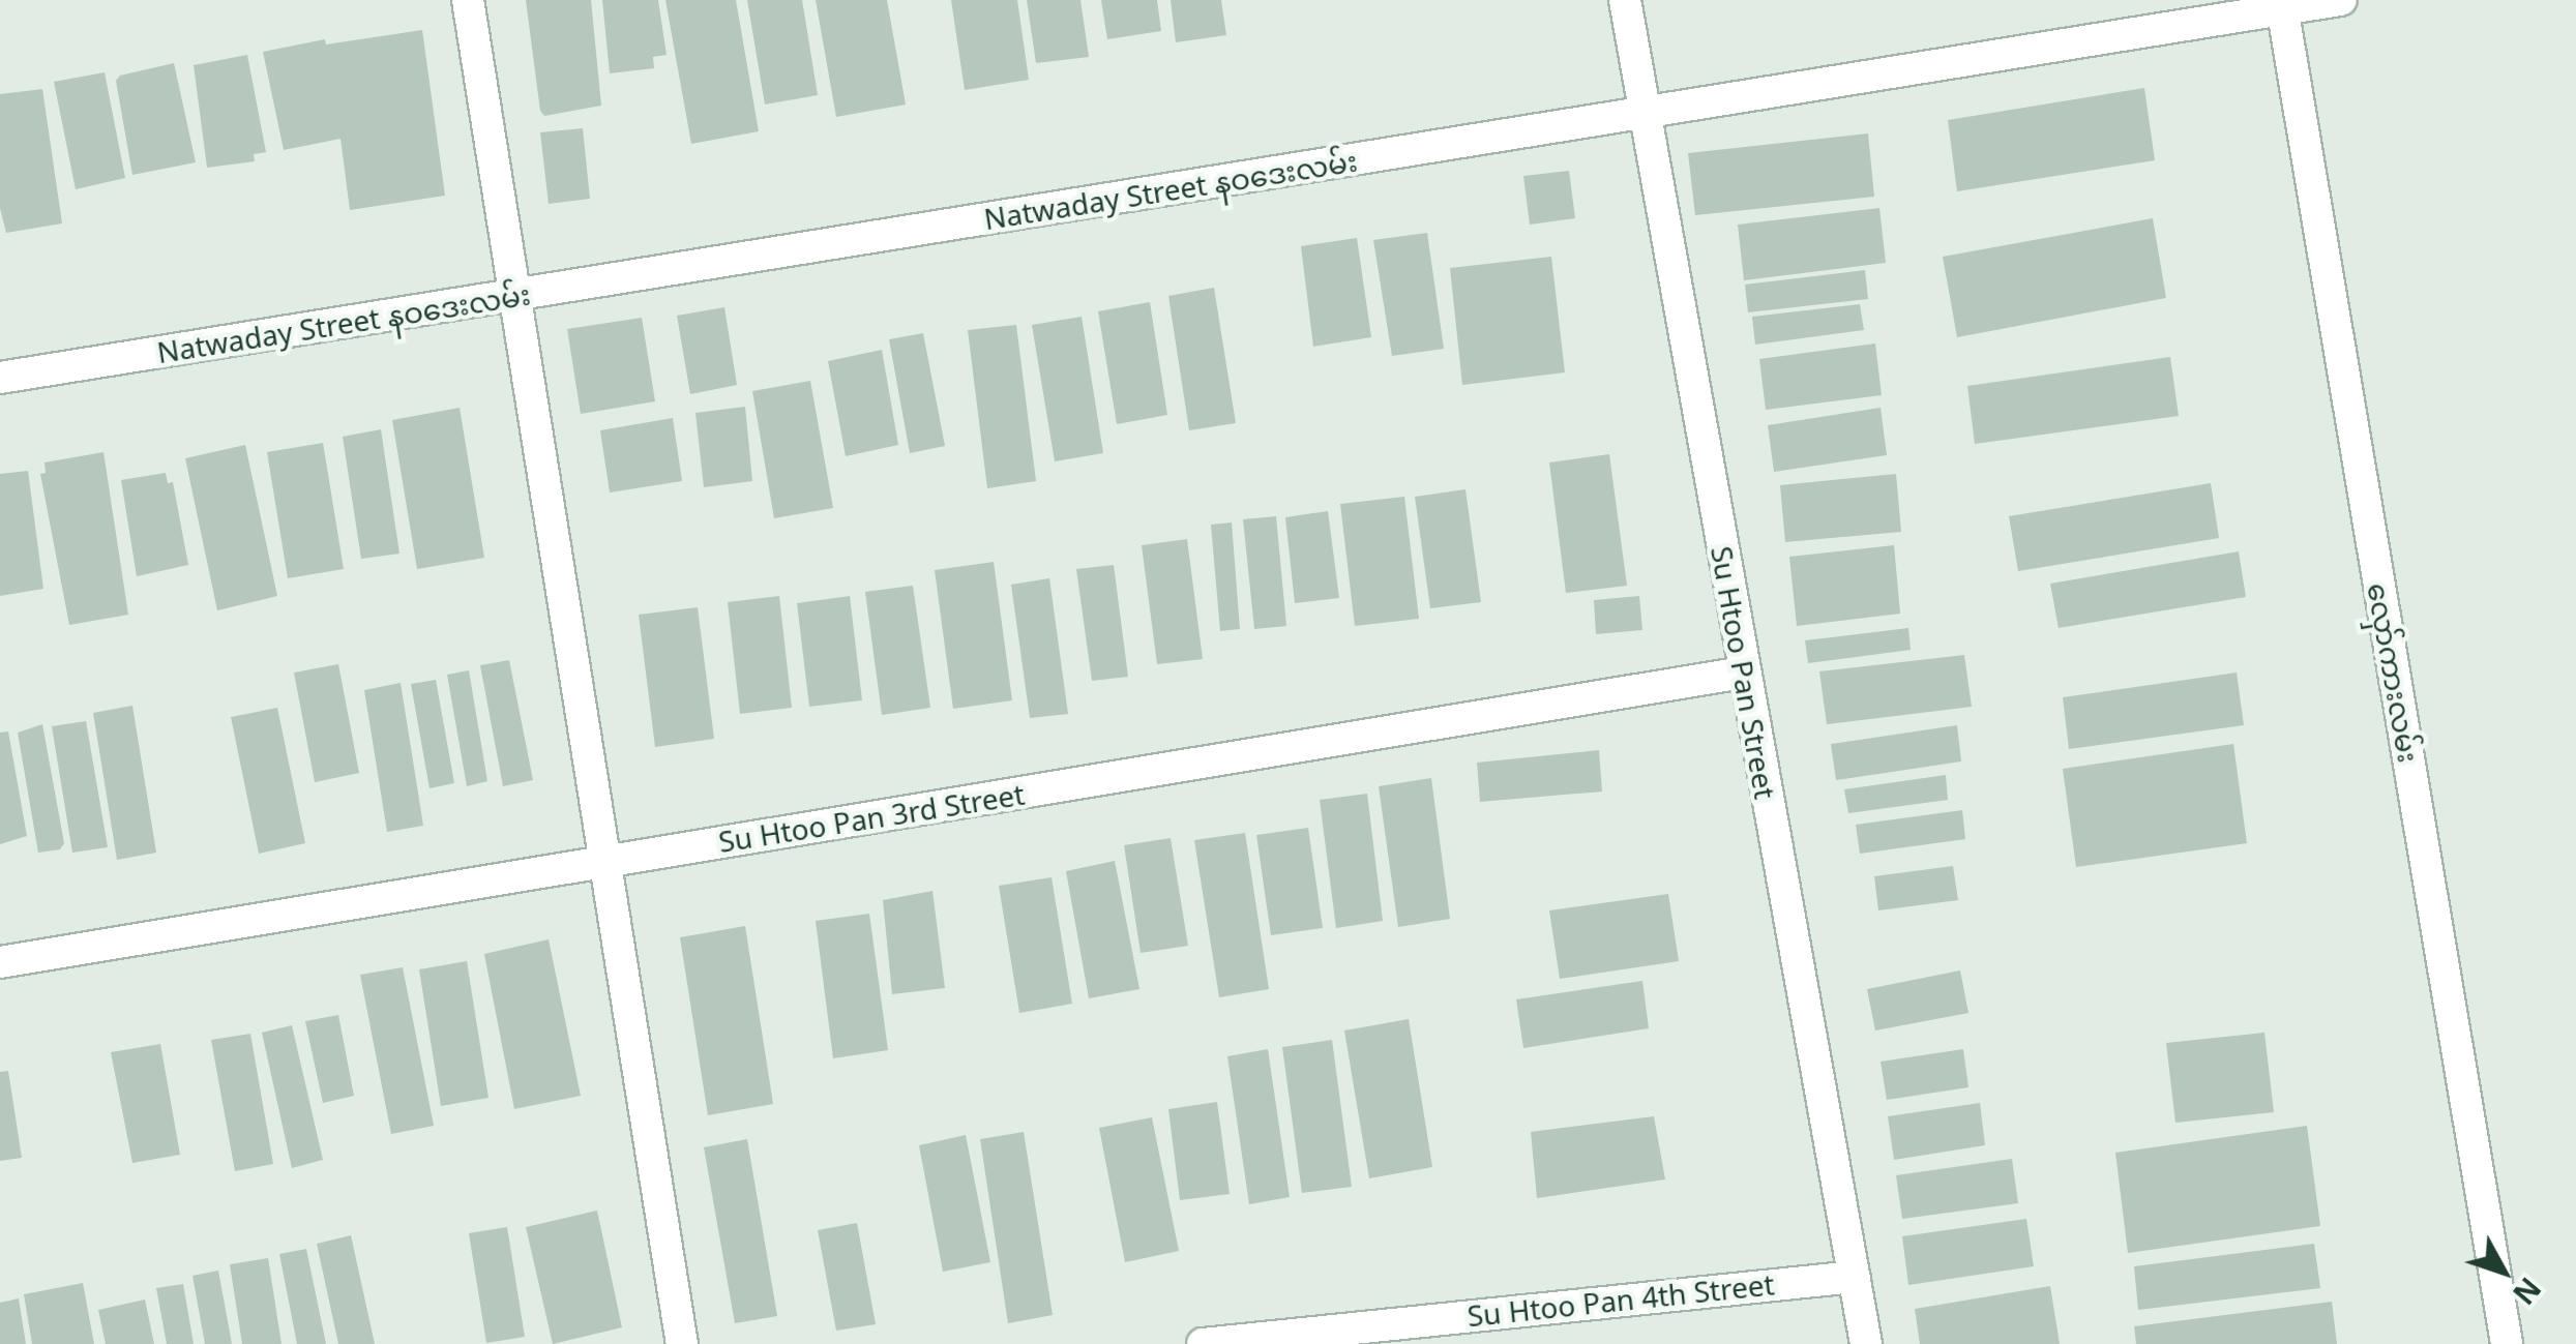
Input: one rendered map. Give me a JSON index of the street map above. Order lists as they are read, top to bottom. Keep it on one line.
{"streets":{"street":["Natwaday Street နဝဒေးလမ်း","Su Htoo Pan Street","လှော်ကားလမ်း","Su Htoo Pan 3rd Street","Su Htoo Pan 4th Street"]},"crossings":[["Natwaday Street နဝဒေးလမ်း","Su Htoo Pan Street"],["Natwaday Street နဝဒေးလမ်း","လှော်ကားလမ်း"],["Su Htoo Pan Street","Su Htoo Pan 3rd Street"],["Su Htoo Pan Street","Su Htoo Pan 4th Street"]],"north":"bottom right"}
